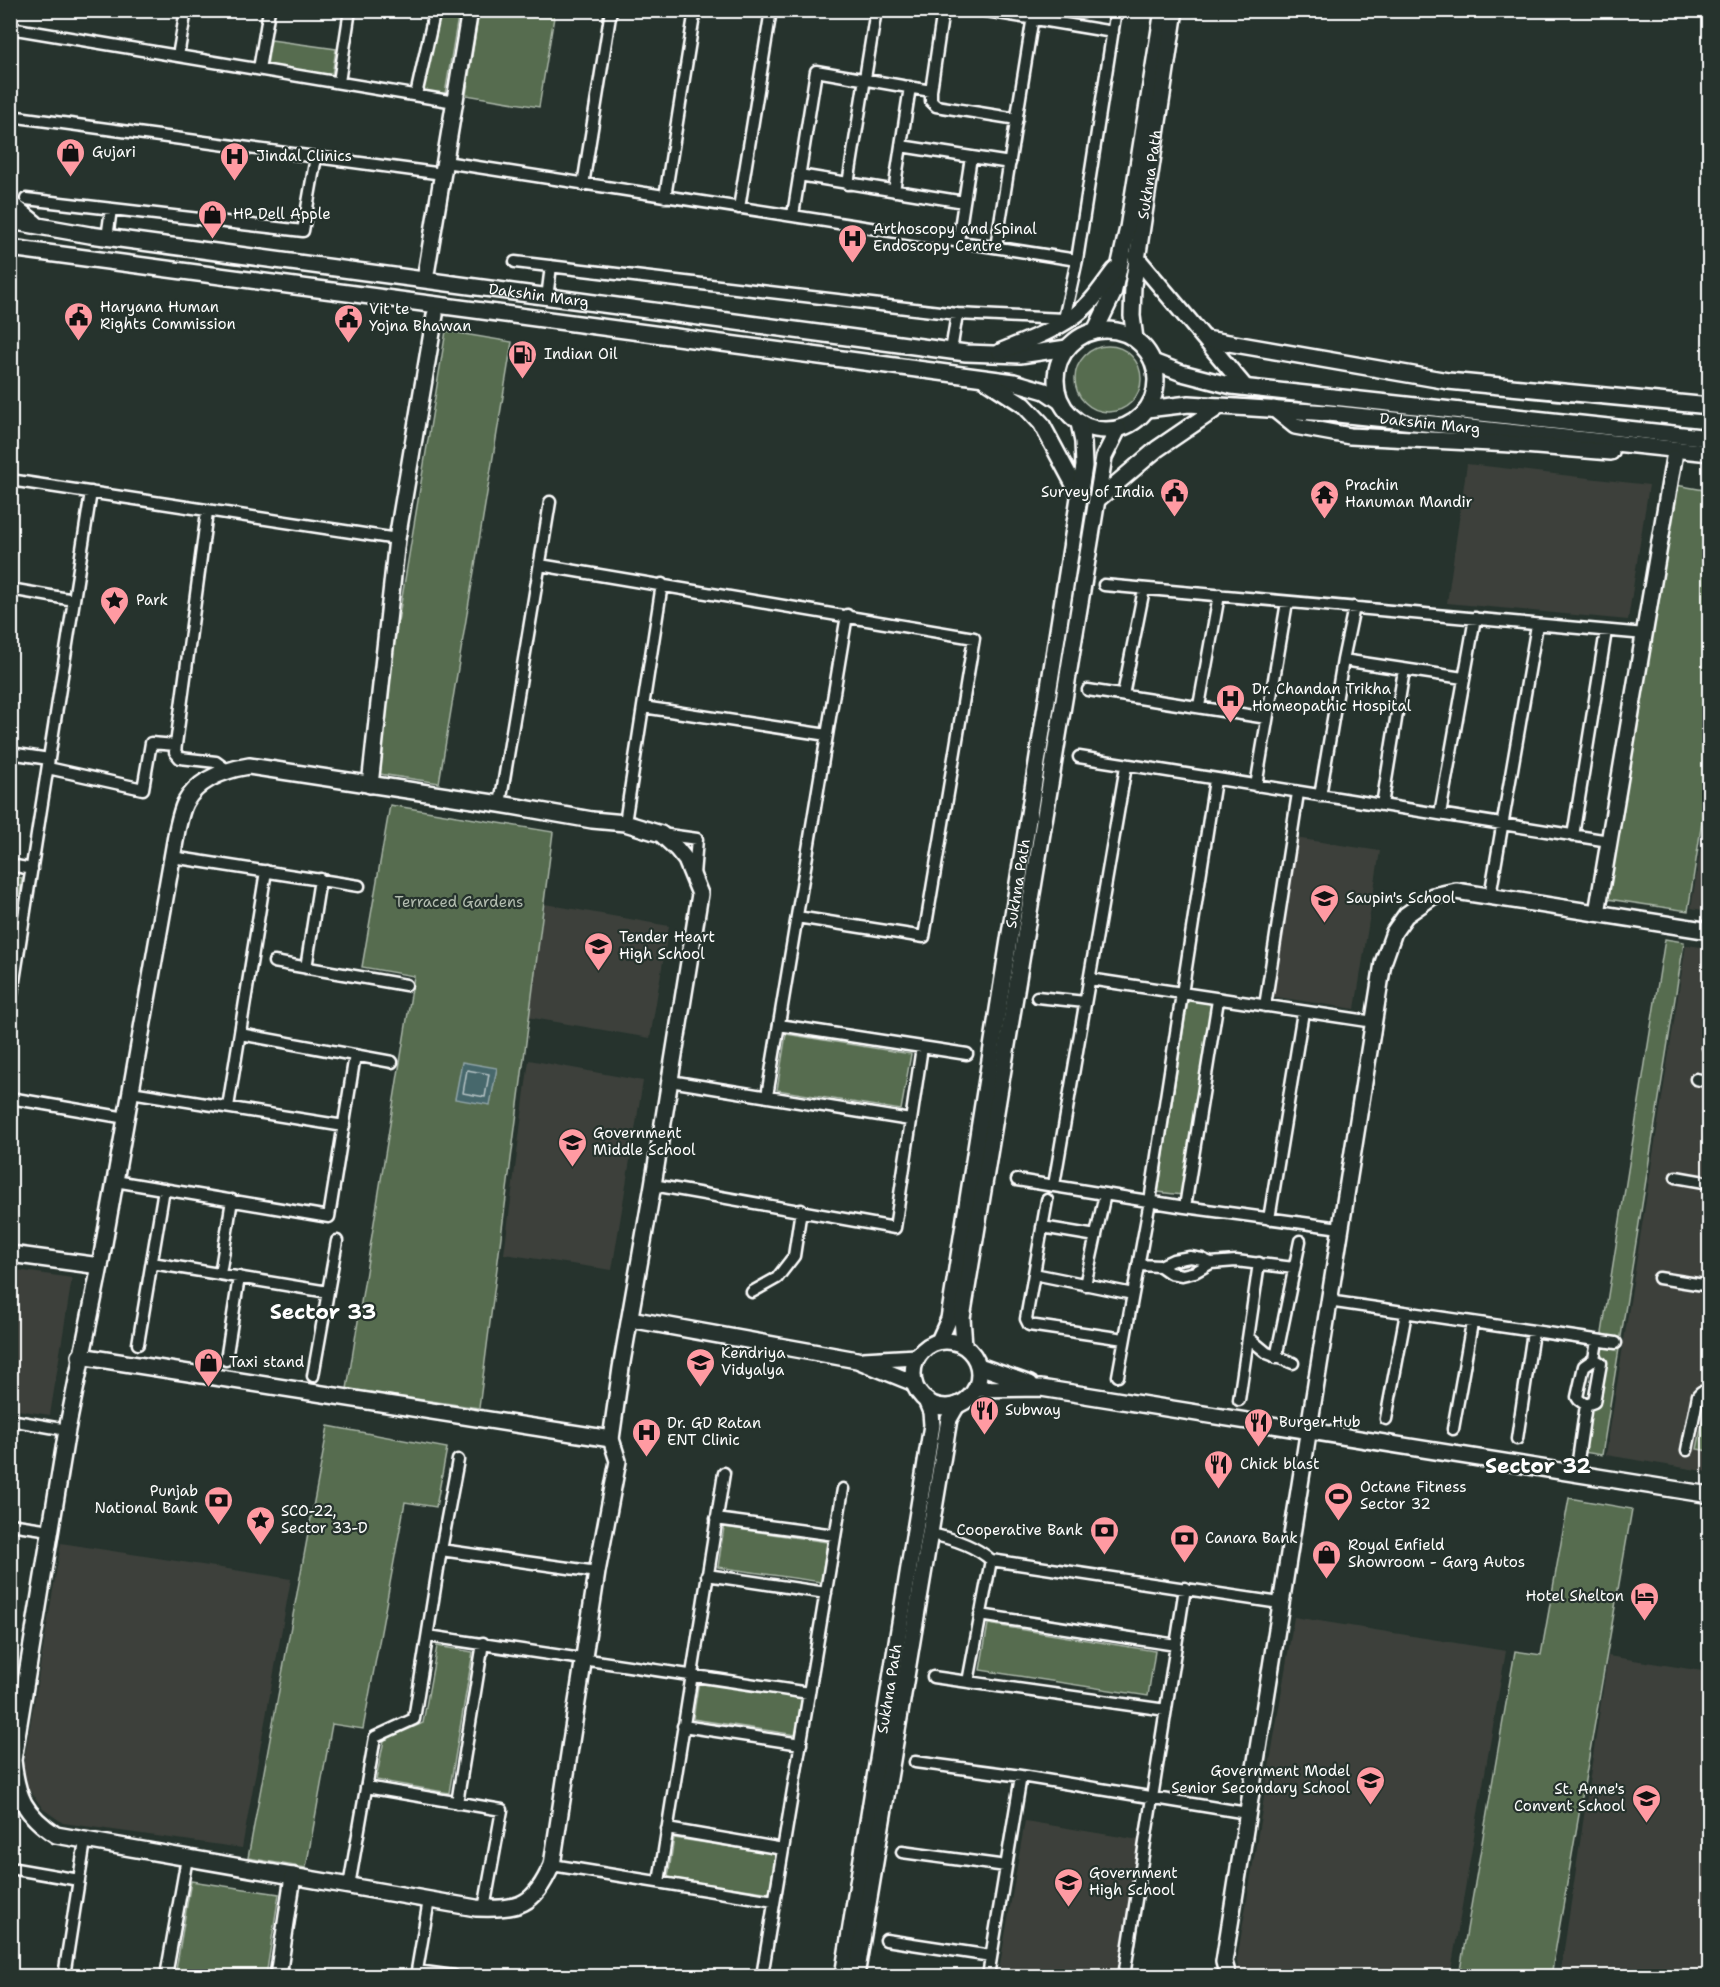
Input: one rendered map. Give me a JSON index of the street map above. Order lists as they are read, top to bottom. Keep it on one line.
{"streets":{"street":["Sukhna Path","Dakshin Marg"]},"crossings":[["Sukhna Path","Dakshin Marg"]],"districts":["Sector 33","Sector 32"],"parks":["Terraced Gardens"],"places":{"shop":["Gujari","HP Dell Apple","Taxi stand","Royal Enfield Showroom - Garg Autos"],"hospital":["Jindal Clinics","Arthoscopy and Spinal Endoscopy Centre","Dr. Chandan Trikha Homeopathic Hospital","Dr. GD Ratan ENT Clinic"],"public building":["Haryana Human Rights Commission","Vit te Yojna Bhawan","Survey of India"],"fuel station":["Indian Oil"],"temple":["Prachin Hanuman Mandir"],"place":["Park","SCO-22, Sector 33-D"],"school or university":["Saupin's School","Tender Heart High School","Government Middle School","Kendriya Vidyalya","Government Model Senior Secondary School","St. Anne's Convent School","Government High School"],"restaurant":["Subway","Burger Hub","Chick blast"],"sports":["Octane Fitness Sector 32"],"bank":["Punjab National Bank","Cooperative Bank","Canara Bank"],"hotel":["Hotel Shelton"]}}
